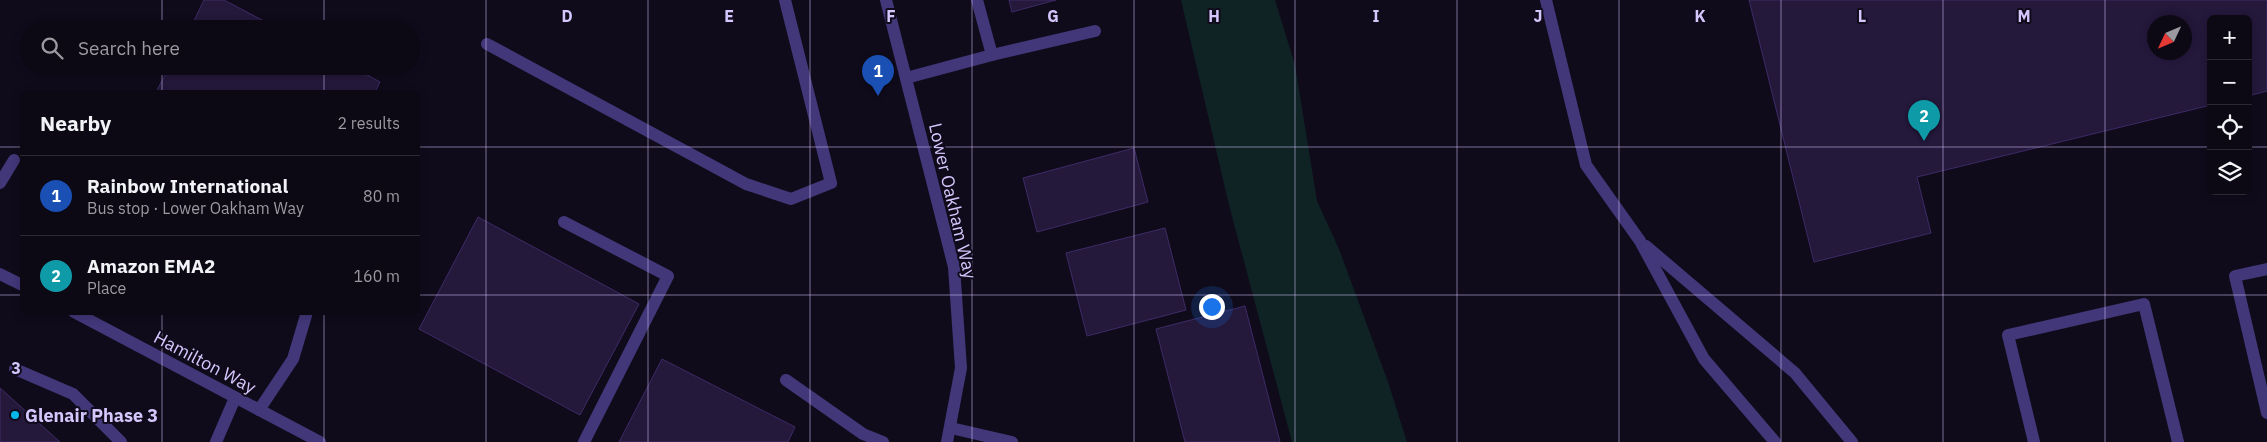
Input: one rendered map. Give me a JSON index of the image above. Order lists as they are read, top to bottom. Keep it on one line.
{"streets":{"street":["Lower Oakham Way","Hamilton Way"]},"places":["Glenair Phase 3"],"north":"bottom left","page":{"map_buttons":["+","−"],"search":"Search here","pins":["1","2"],"heading":["Nearby","2 results"],"list":[{"mark":"1","name":"Rainbow International","note":"Bus stop · Lower Oakham Way","value":"80 m"},{"mark":"2","name":"Amazon EMA2","note":"Place","value":"160 m"}]},"grid":{"columns":["D","E","F","G","H","I","J","K","L","M"],"rows":["3"]}}
